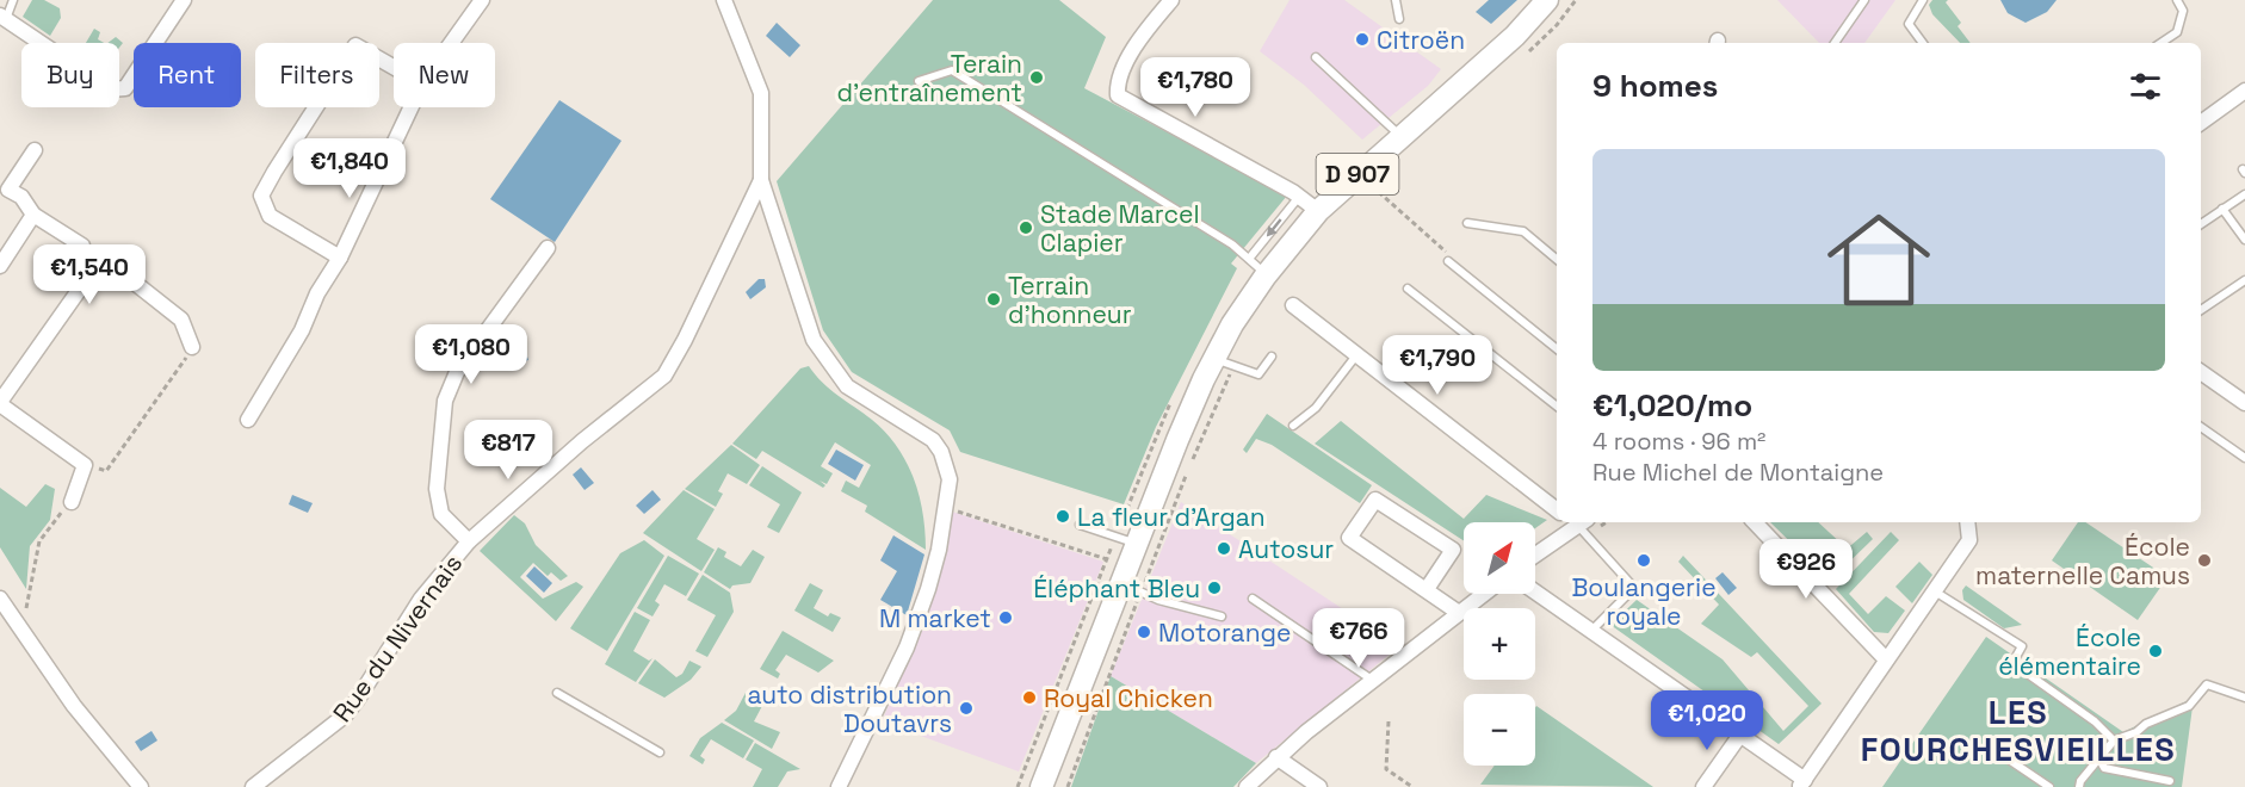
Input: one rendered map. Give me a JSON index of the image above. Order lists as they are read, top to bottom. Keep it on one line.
{"streets":{"main road":["D 907"],"street":["Rue du Nivernais"]},"districts":["LES FOURCHESVIEILLES"],"places":["Citroën","Terain d'entraînement","Stade Marcel Clapier","Terrain d'honneur","La fleur d'Argan","Autosur","Boulangerie royale","École maternelle Camus","Éléphant Bleu","M market","Motorange","École élémentaire","Royal Chicken","auto distribution Doutavrs"],"north":"top right","page":{"chip":["Buy","Rent","Filters","New"],"heading":"9 homes","price":["€1,780","€1,840","€1,540","€1,080","€1,790","€817","€926","€766","€1,020"],"list":[{"name":"€1,020/mo","note":"4 rooms · 96 m² · Rue Michel de Montaigne"}],"map_buttons":["+","−"]}}
